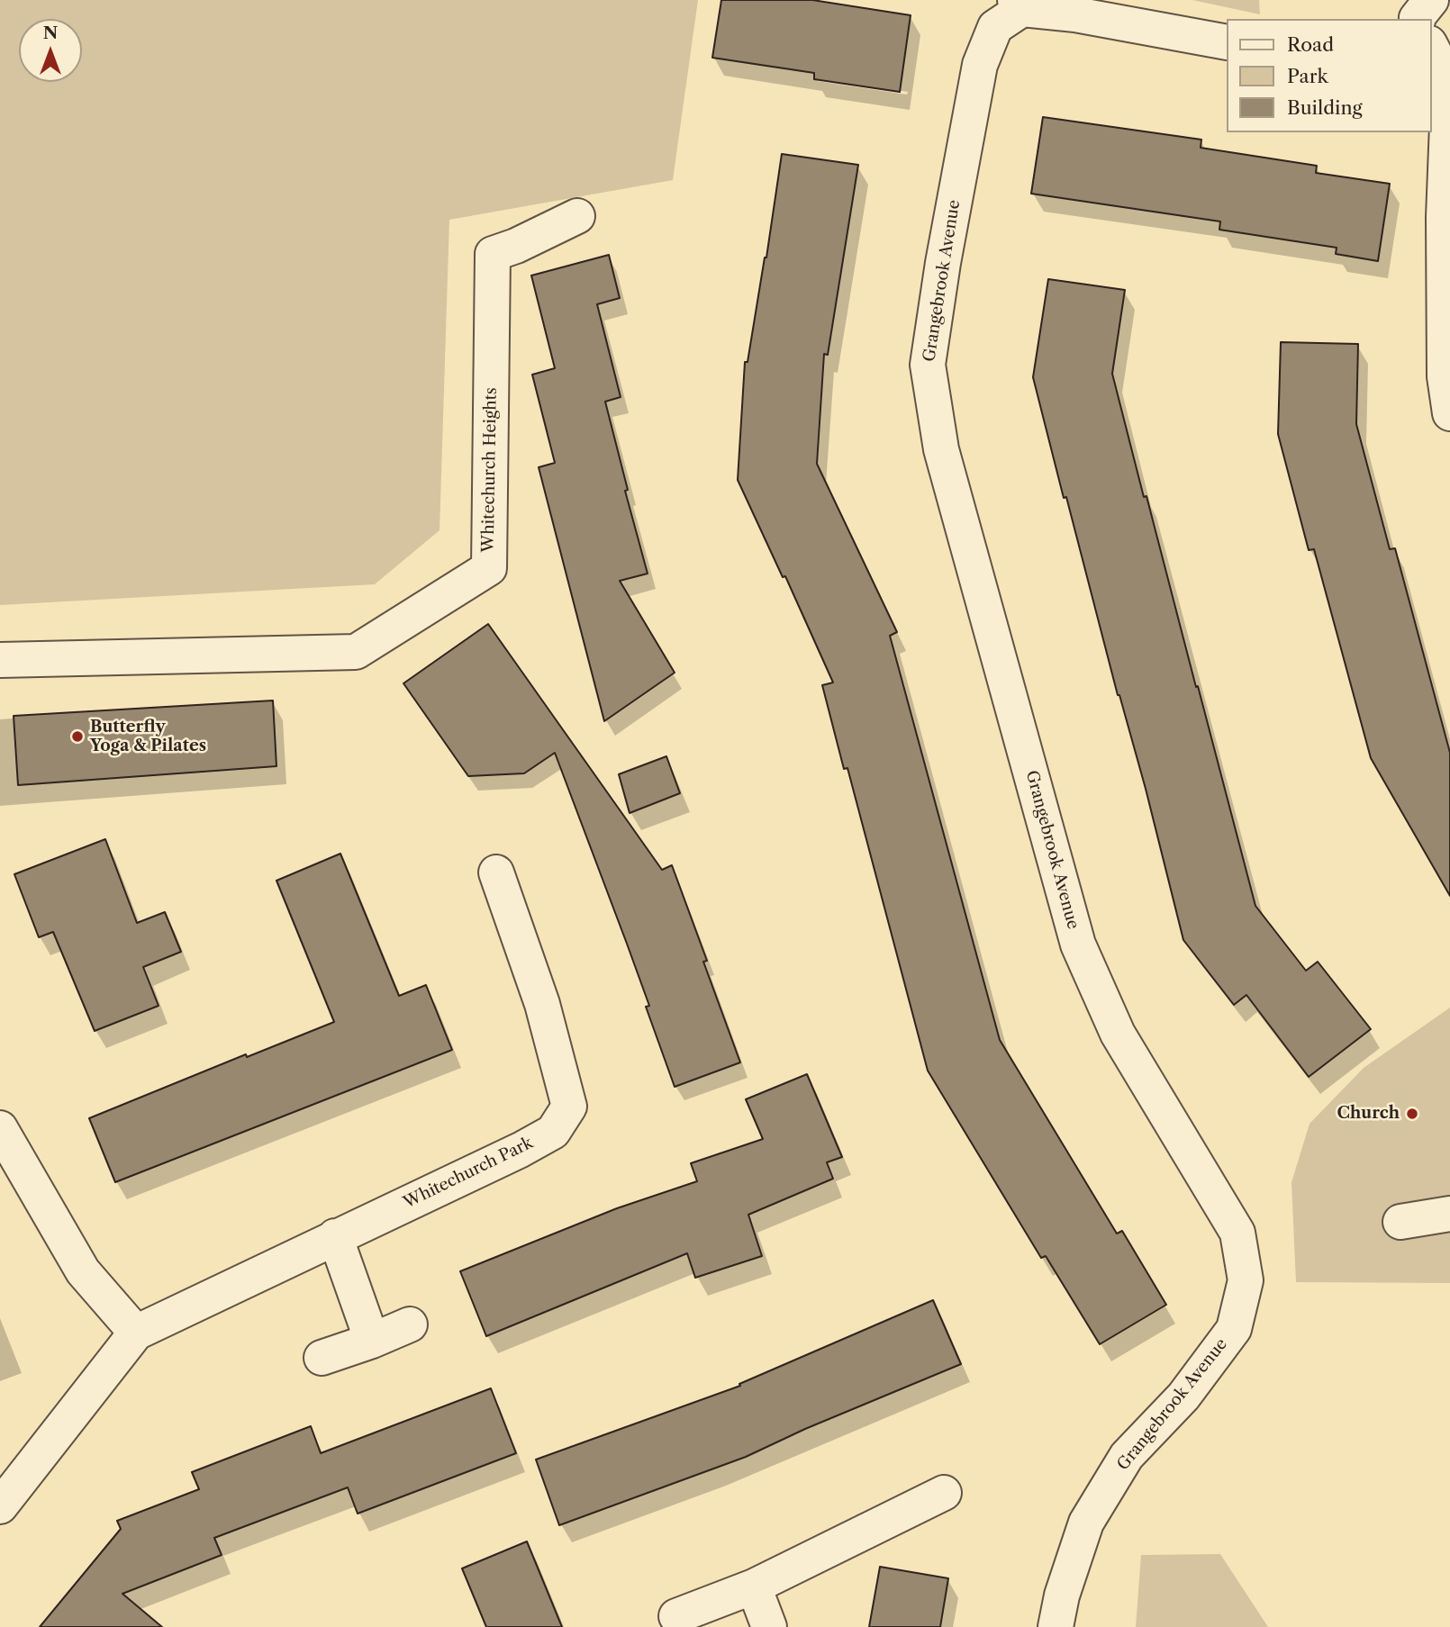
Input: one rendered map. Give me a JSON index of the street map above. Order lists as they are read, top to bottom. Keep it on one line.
{"streets":{"street":["Grangebrook Avenue","Whitechurch Heights","Whitechurch Park"]},"places":["Butterfly Yoga & Pilates","Church"],"legend":["Road","Park","Building"],"north":"top"}
